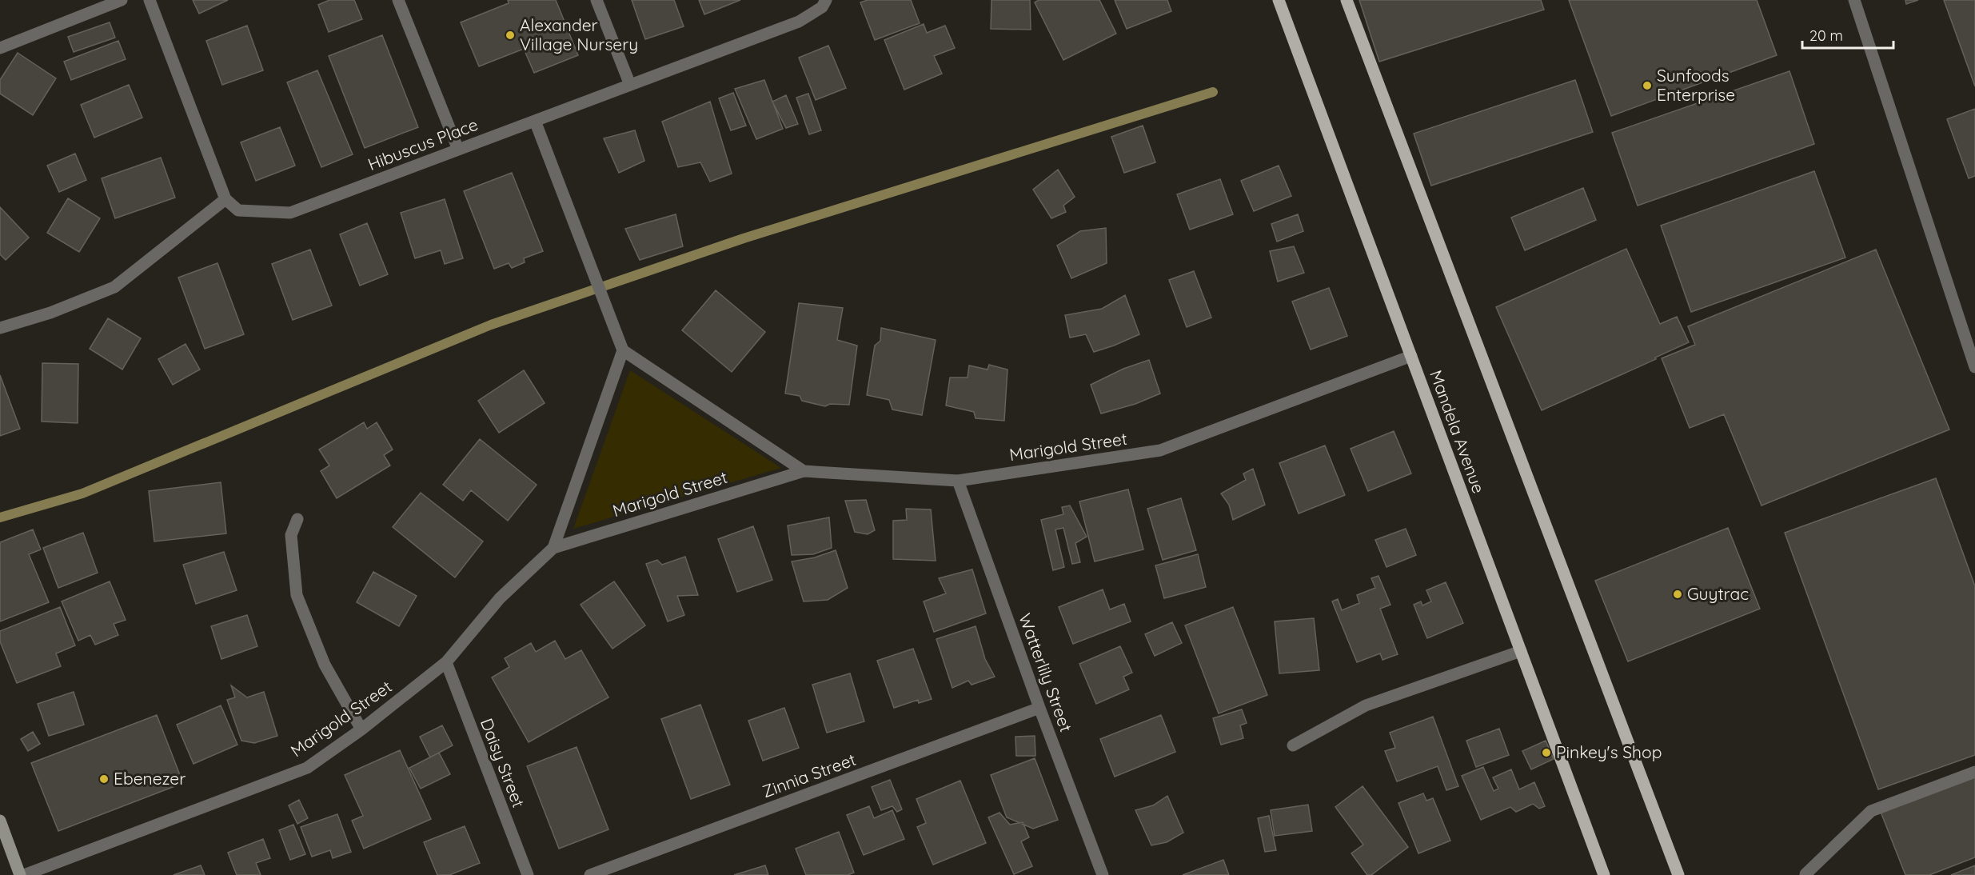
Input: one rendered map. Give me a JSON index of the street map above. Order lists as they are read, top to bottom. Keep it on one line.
{"streets":{"main road":["Mandela Avenue"],"street":["Hibuscus Place","Marigold Street","Watterlily Street","Daisy Street","Zinnia Street"]},"crossings":[["Mandela Avenue","Marigold Street"],["Marigold Street","Watterlily Street"],["Marigold Street","Daisy Street"],["Watterlily Street","Zinnia Street"]],"places":["Alexander Village Nursery","Sunfoods Enterprise","Guytrac","Pinkey's Shop","Ebenezer"],"scale_bar":"20 m"}
